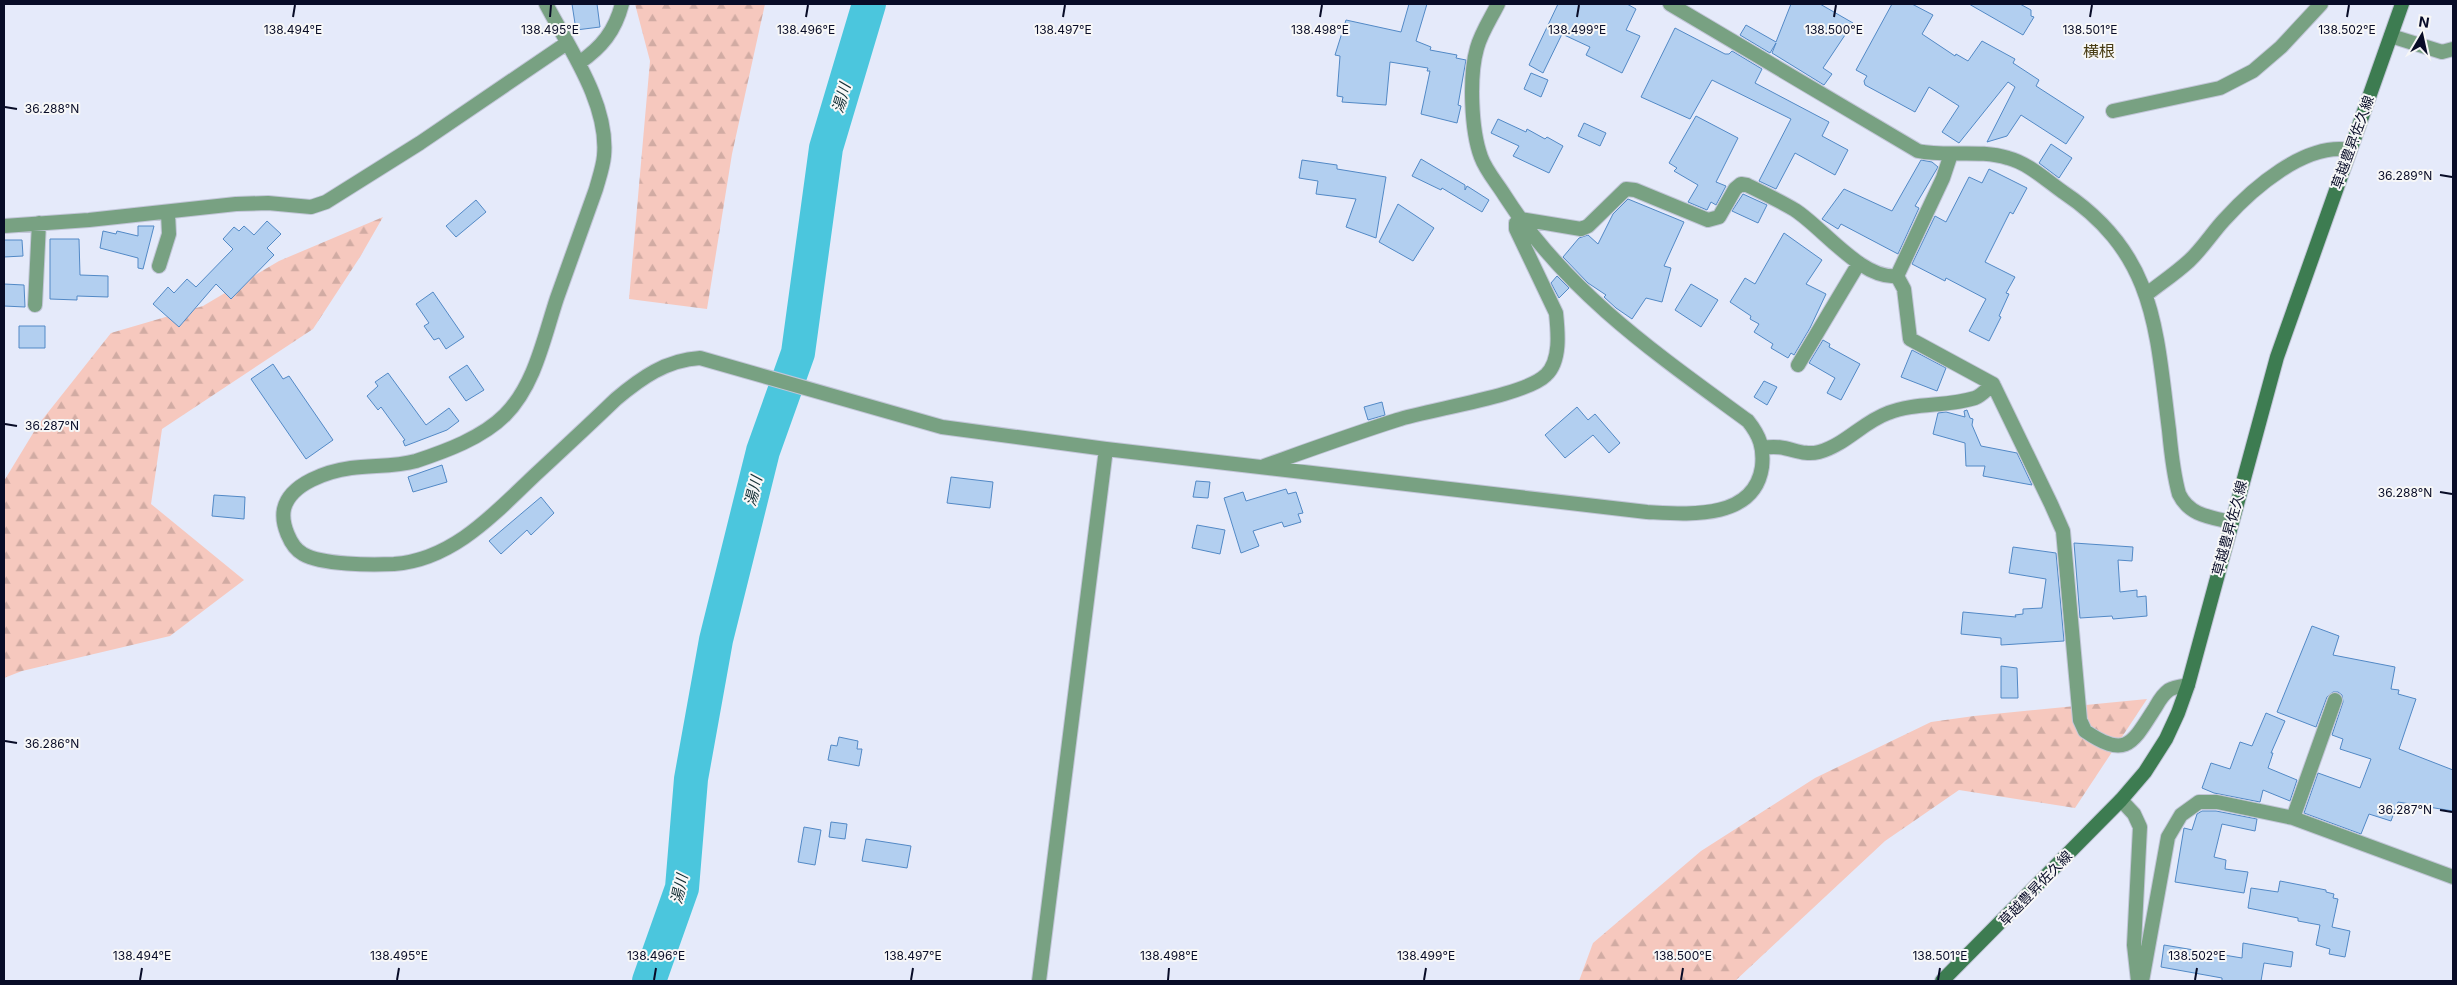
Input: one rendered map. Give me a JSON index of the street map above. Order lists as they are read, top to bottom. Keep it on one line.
{"streets":{"main road":["草越豊昇佐久線"]},"districts":["横根"],"water":["湯川"],"north":"top","coordinates":["138.500°E","138.501°E","138.494°E","138.495°E","138.496°E","138.497°E","138.498°E","138.499°E","138.502°E","36.288°N","36.289°N","36.287°N","36.286°N"]}
